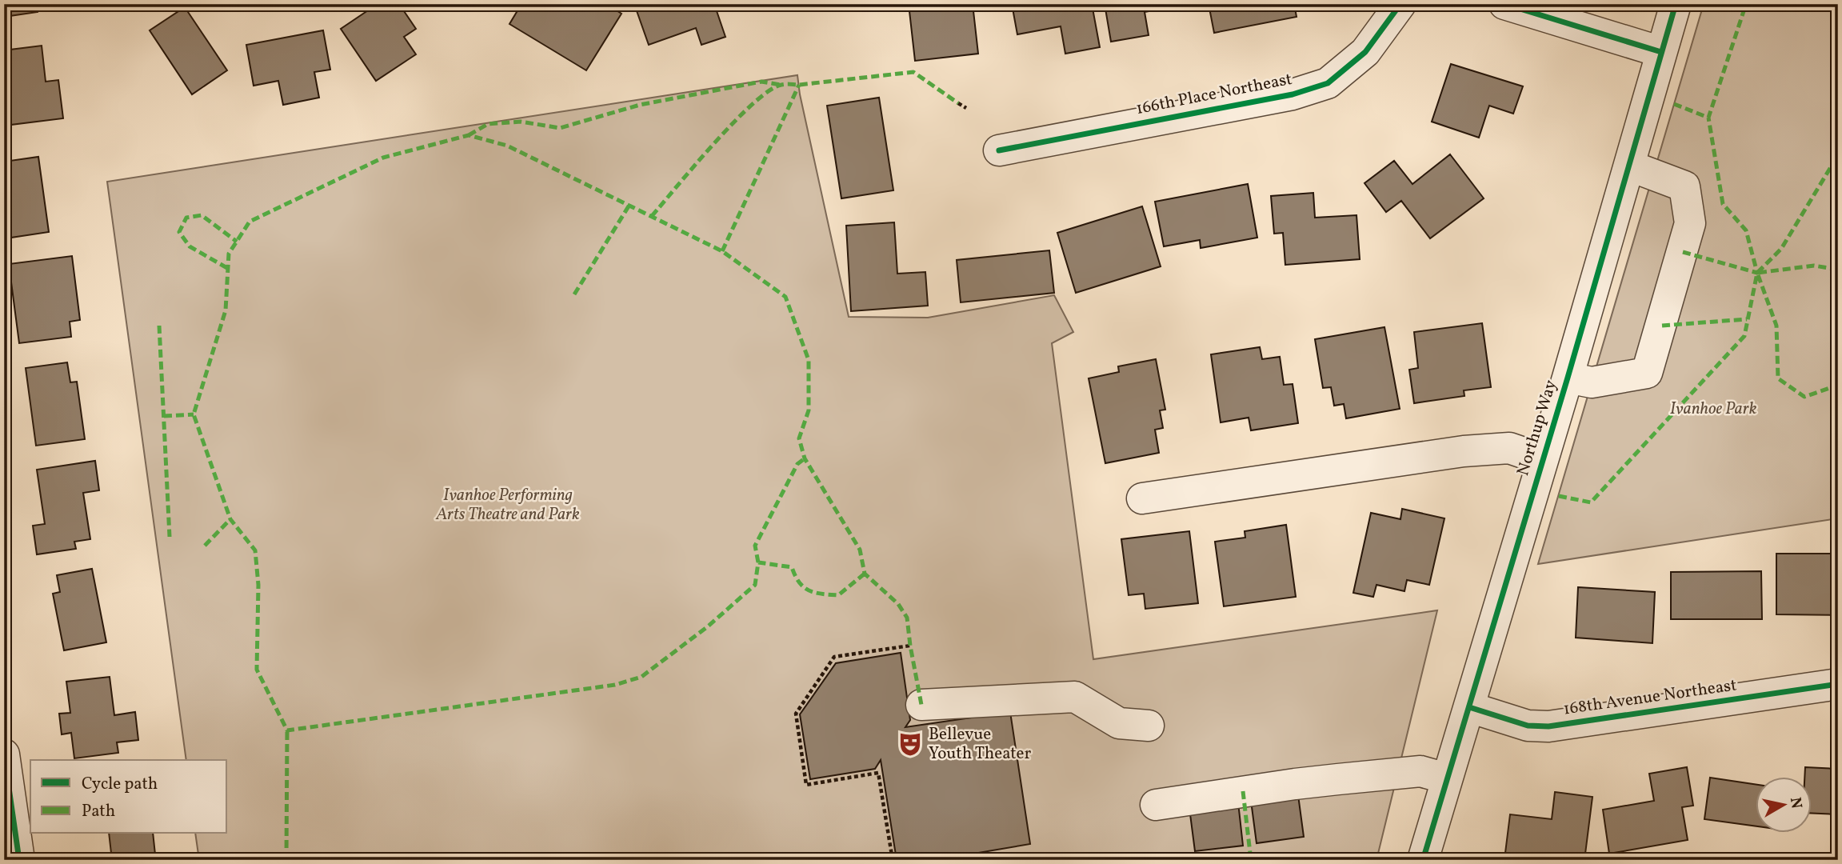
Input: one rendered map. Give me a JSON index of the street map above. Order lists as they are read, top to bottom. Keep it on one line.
{"streets":{"street":["166th Place Northeast","Northup Way","168th Avenue Northeast"]},"crossings":[["Northup Way","168th Avenue Northeast"]],"parks":["Ivanhoe Park","Ivanhoe Performing Arts Theatre and Park"],"places":{"theatre":["Bellevue Youth Theater"]},"legend":["Cycle path","Path"],"north":"right"}
